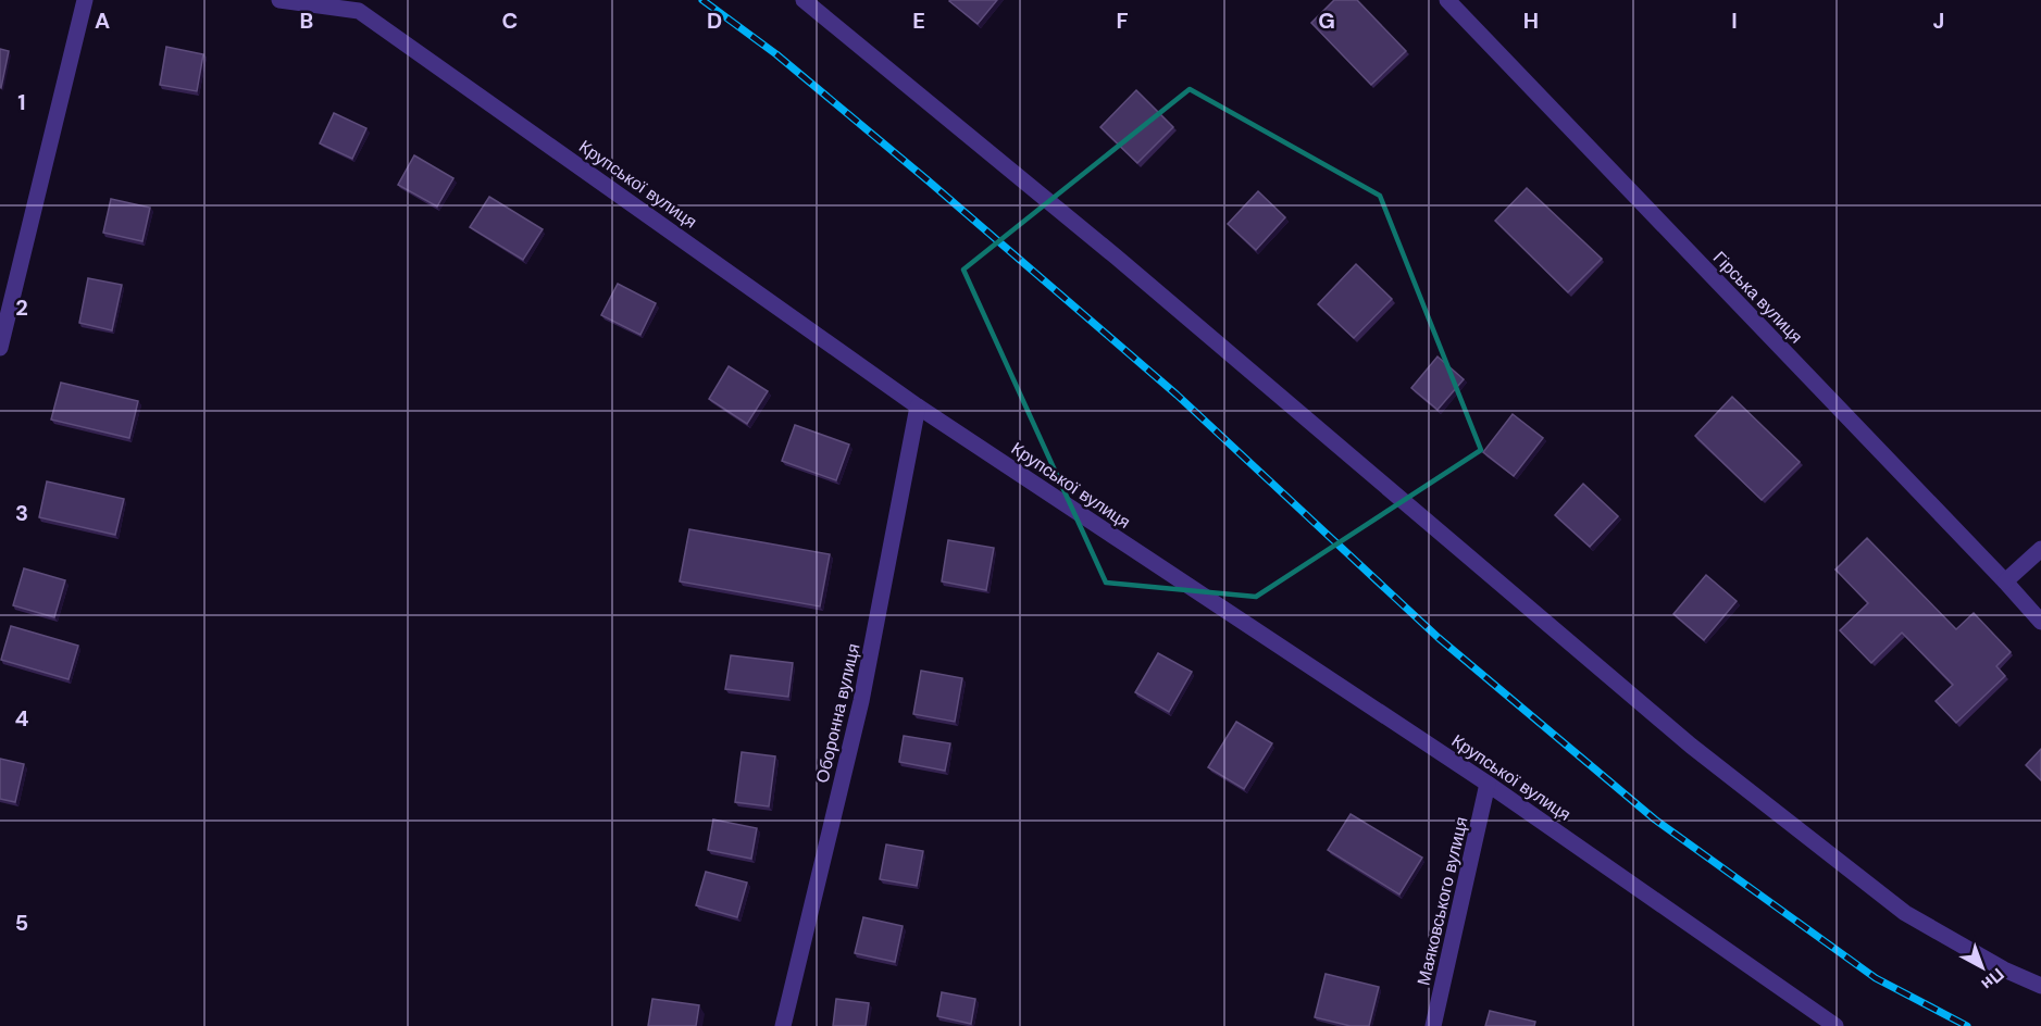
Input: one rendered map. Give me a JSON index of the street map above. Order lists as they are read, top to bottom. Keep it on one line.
{"streets":{"street":["Крупської вулиця","Гірська вулиця","Оборонна вулиця","Маяковського вулиця"]},"crossings":[["Крупської вулиця","Оборонна вулиця"],["Крупської вулиця","Маяковського вулиця"]],"north":"bottom right","grid":{"columns":["A","B","C","D","E","F","G","H","I","J"],"rows":["1","2","3","4","5"]}}
